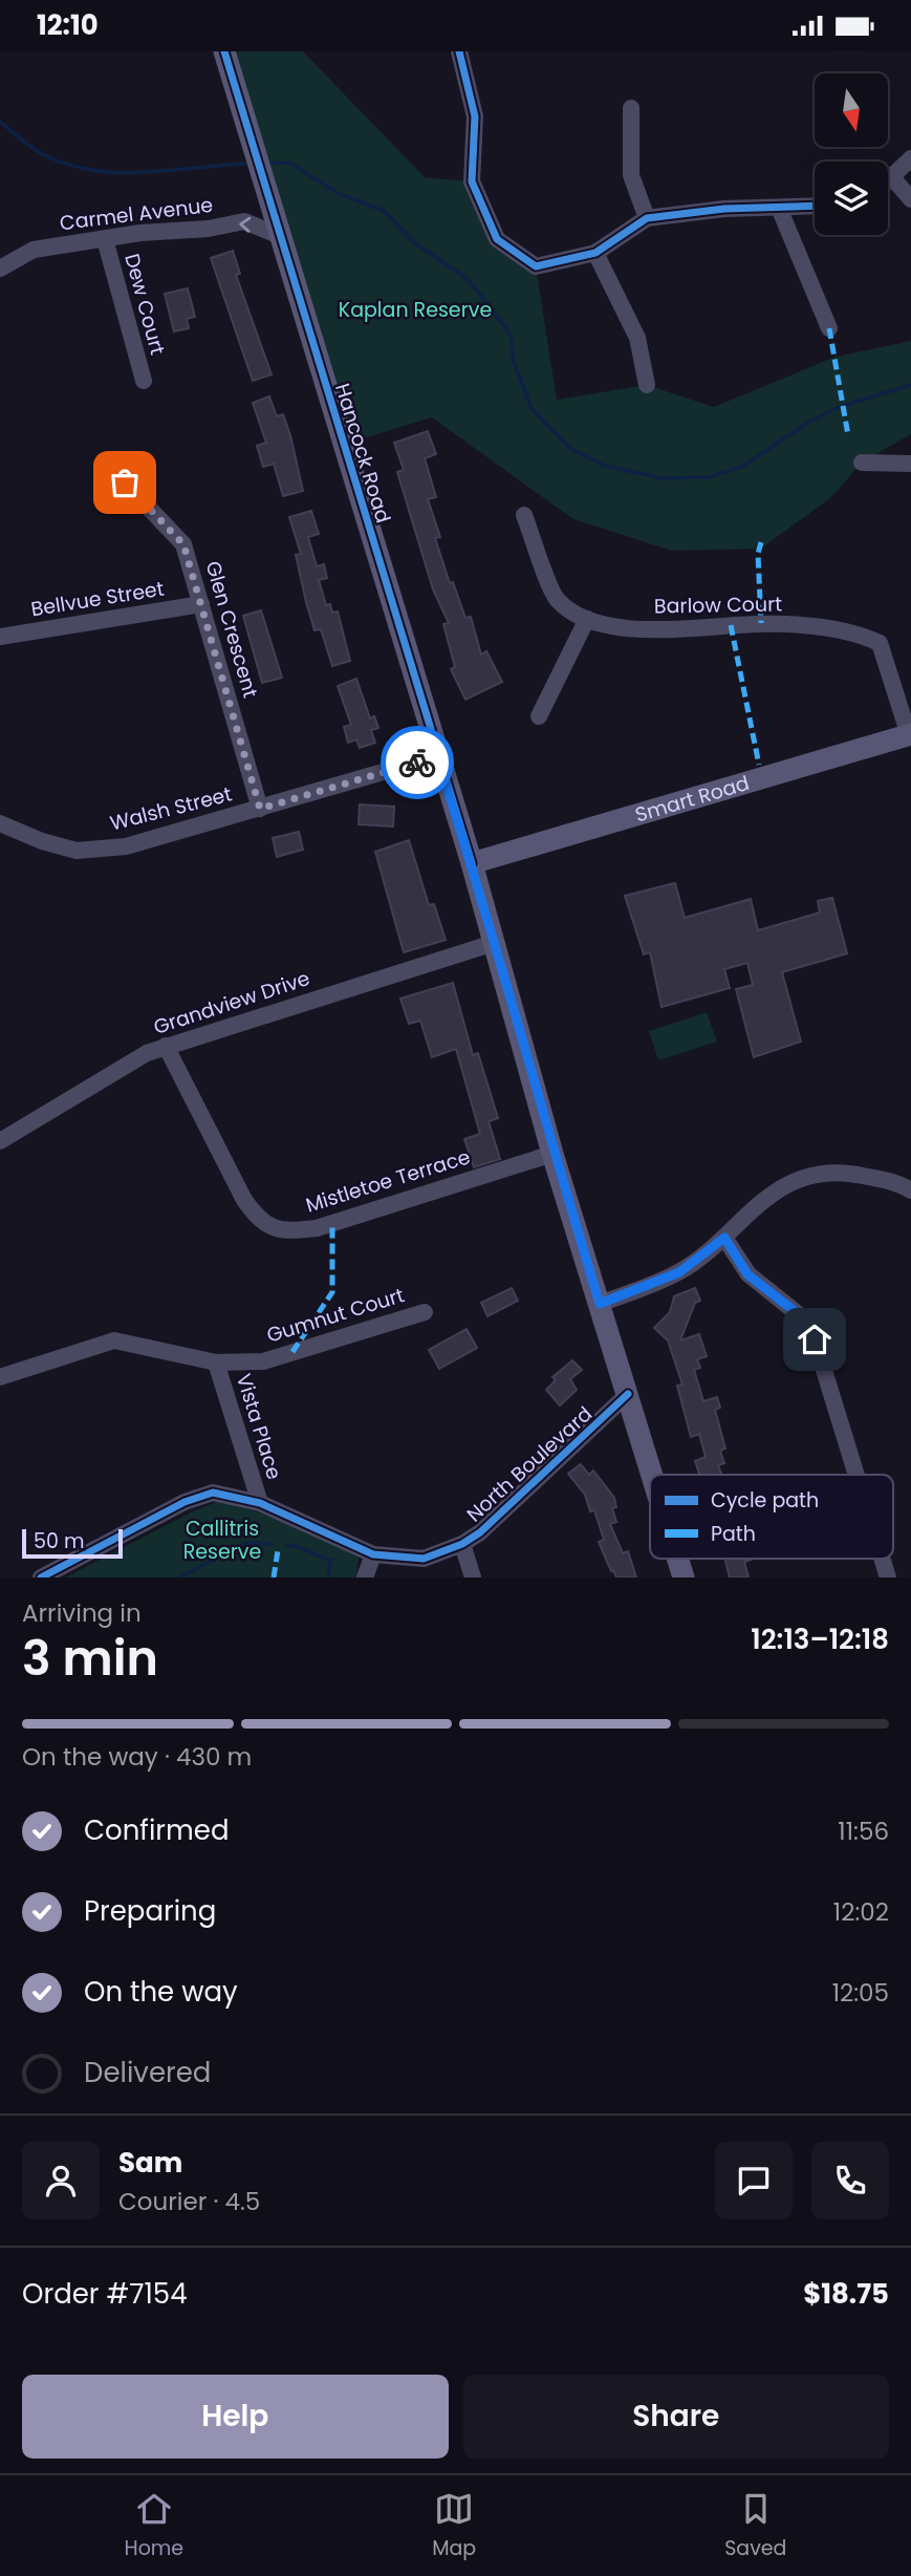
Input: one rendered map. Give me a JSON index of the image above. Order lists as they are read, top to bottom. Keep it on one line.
{"streets":{"main road":["Hancock Road","Smart Road"],"street":["Carmel Avenue","Dew Court","Bellvue Street","Barlow Court","Glen Crescent","Walsh Street","Grandview Drive","Mistletoe Terrace","Gumnut Court","Vista Place","North Boulevard"]},"crossings":[["Carmel Avenue","Dew Court"],["Carmel Avenue","Hancock Road"],["Hancock Road","Smart Road"],["Hancock Road","Walsh Street"],["Hancock Road","Grandview Drive"],["Hancock Road","Mistletoe Terrace"],["Hancock Road","North Boulevard"],["Bellvue Street","Glen Crescent"],["Barlow Court","Smart Road"],["Glen Crescent","Walsh Street"],["Grandview Drive","Mistletoe Terrace"],["Gumnut Court","Vista Place"],["Vista Place","North Boulevard"]],"one_way":["Carmel Avenue"],"parks":["Kaplan Reserve","Callitris Reserve"],"legend":["Cycle path","Path"],"scale_bar":"50 m","north":"bottom","page":{"status":"12:10","scale":"50 m","heading":["3 min","Arriving in","12:13–12:18"],"panel":["Sam","Courier · 4.5","Order #7154","$18.75"],"bar":"On the way · 430 m","list":[["Confirmed","11:56"],["Preparing","12:02"],["On the way","12:05"],"Delivered"],"buttons":["Help","Share"],"tabs":["Home","Map","Saved"]}}
